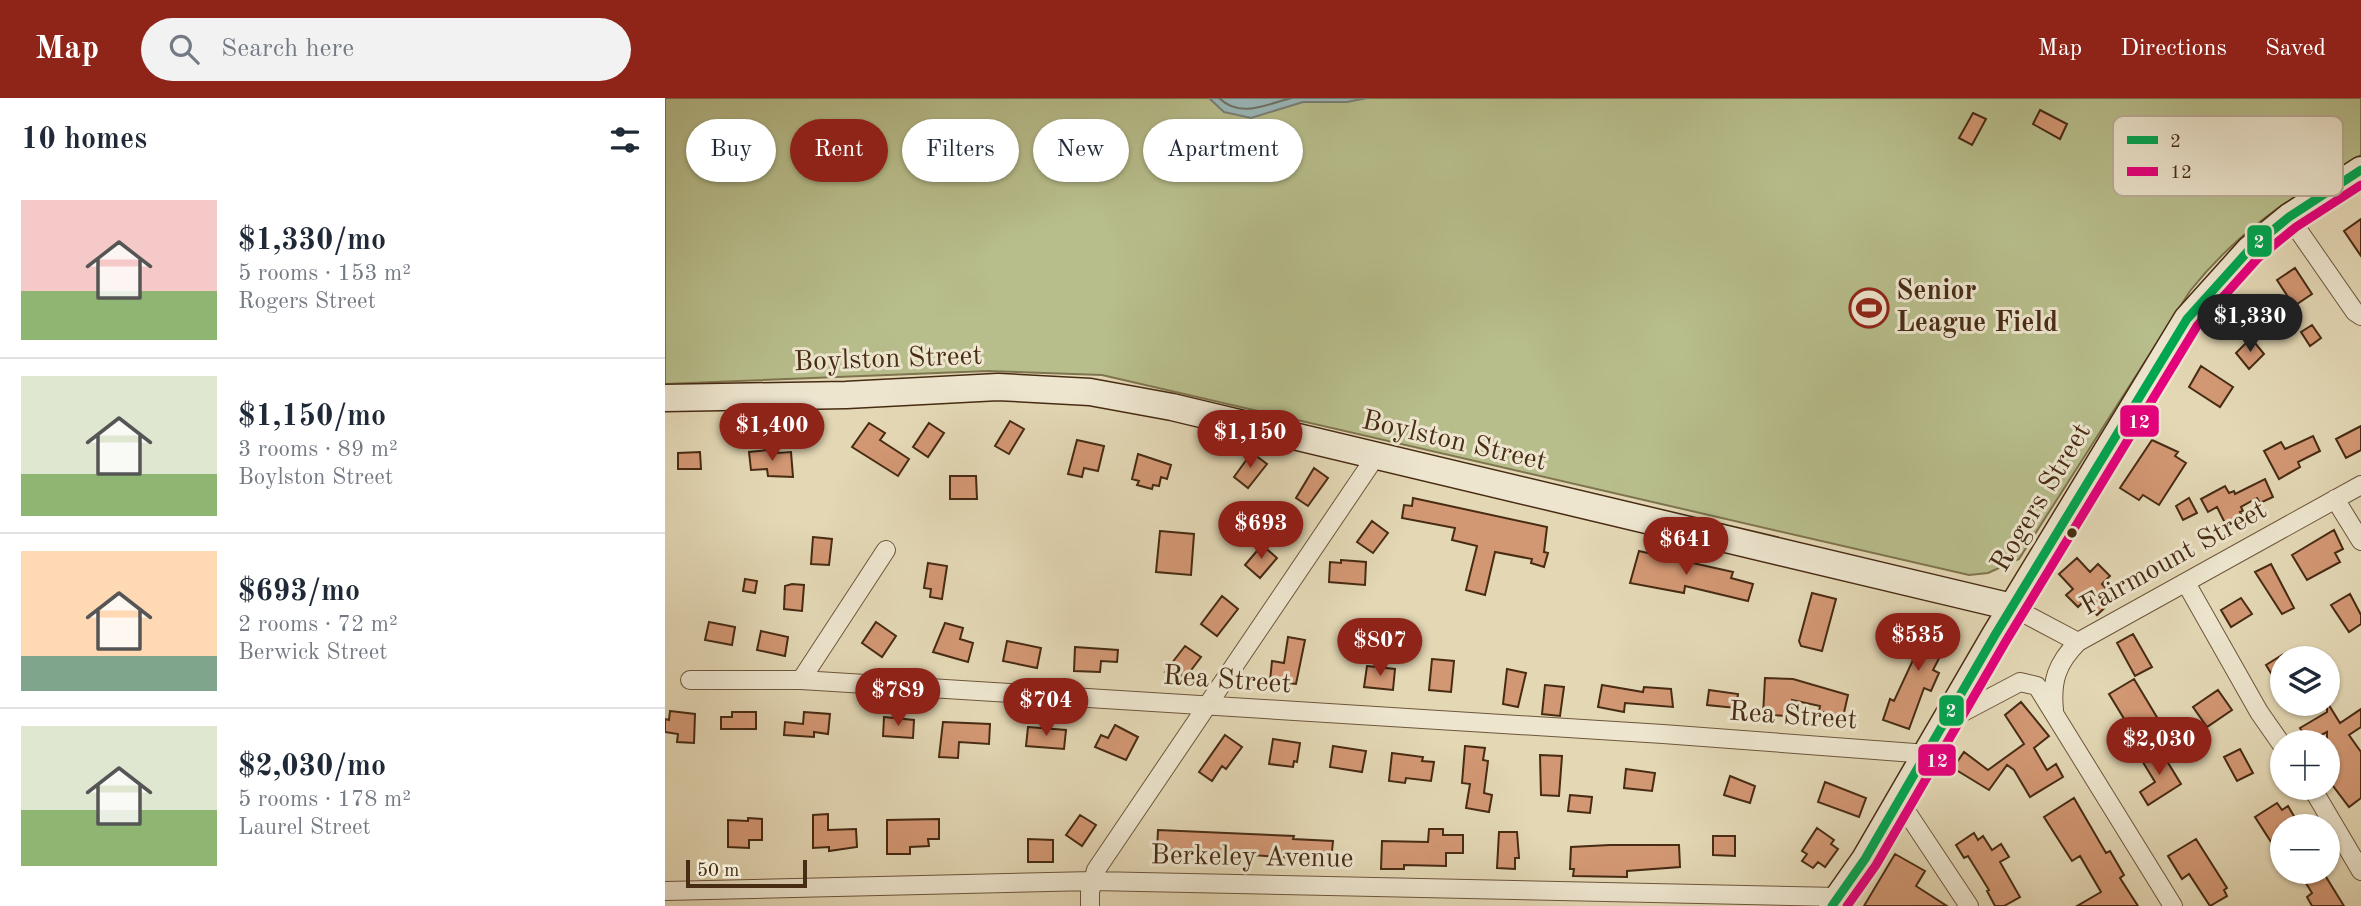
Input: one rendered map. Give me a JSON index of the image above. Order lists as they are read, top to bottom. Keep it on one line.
{"streets":{"main road":["Boylston Street","Rogers Street"],"street":["Fairmount Street","Rea Street","Berkeley Avenue"]},"crossings":[["Boylston Street","Rogers Street"],["Boylston Street","Fairmount Street"],["Rogers Street","Fairmount Street"],["Rogers Street","Rea Street"],["Rogers Street","Berkeley Avenue"]],"places":{"sports":["Senior League Field"]},"lines":["transit line 2","transit line 12"],"legend":["2","12"],"scale_bar":"50 m","page":{"header":"Map","search":"Search here","nav":["Map","Directions","Saved"],"heading":"10 homes","chip":["Buy","Rent","Filters","New","Apartment"],"list":[{"name":"$1,330/mo","note":"5 rooms · 153 m² · Rogers Street"},{"name":"$1,150/mo","note":"3 rooms · 89 m² · Boylston Street"},{"name":"$693/mo","note":"2 rooms · 72 m² · Berwick Street"},{"name":"$2,030/mo","note":"5 rooms · 178 m² · Laurel Street"}],"price":["$1,330","$1,400","$1,150","$693","$641","$535","$807","$789","$704","$2,030"],"map_buttons":["+","−"],"scale":"50 m"}}
